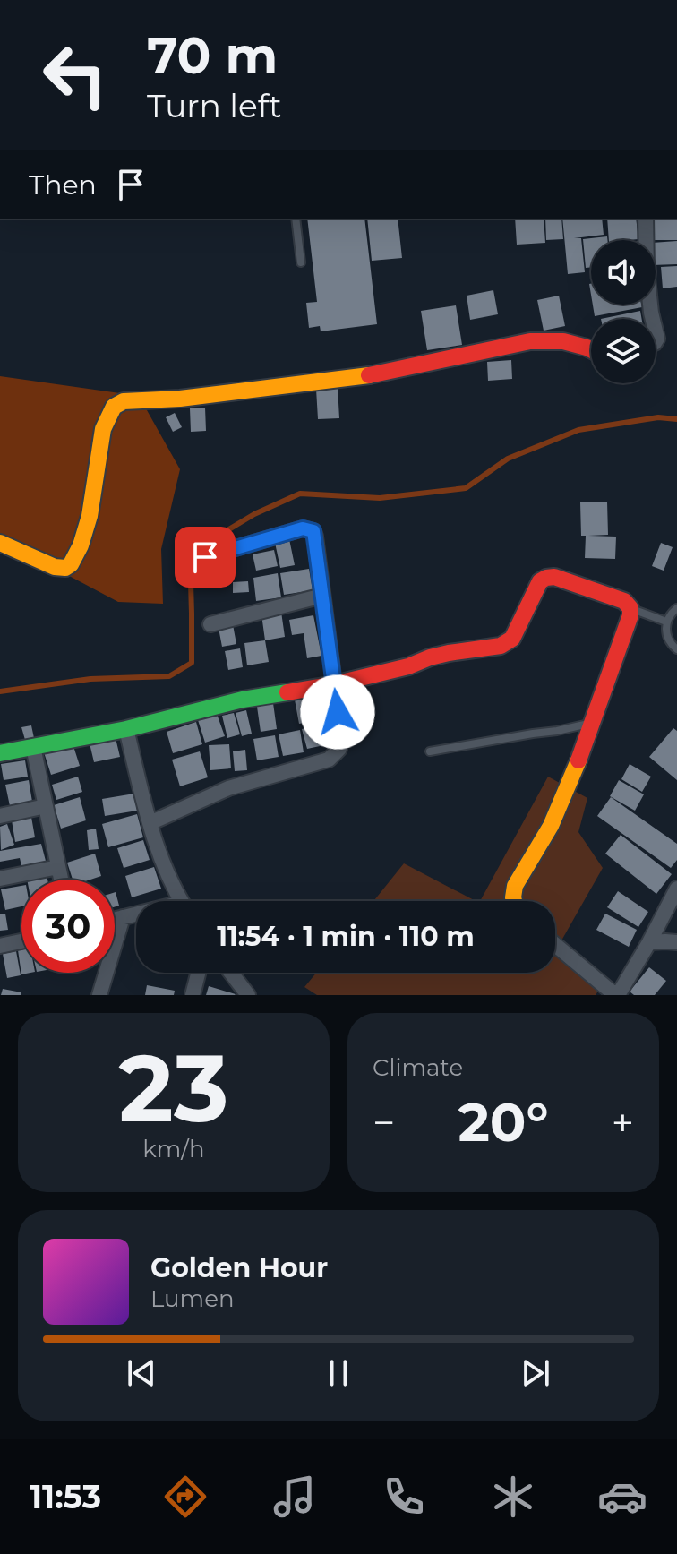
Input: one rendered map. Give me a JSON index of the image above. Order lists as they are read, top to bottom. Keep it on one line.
{"page":{"turn":["70 m","Turn left"],"then":"Then","limit":"30","trip":"11:54 · 1 min · 110 m","tile":[["23","km/h"],"Climate"],"heat":["−","20°","+"],"song":["Golden Hour","Lumen"],"tabs":"11:53"}}
